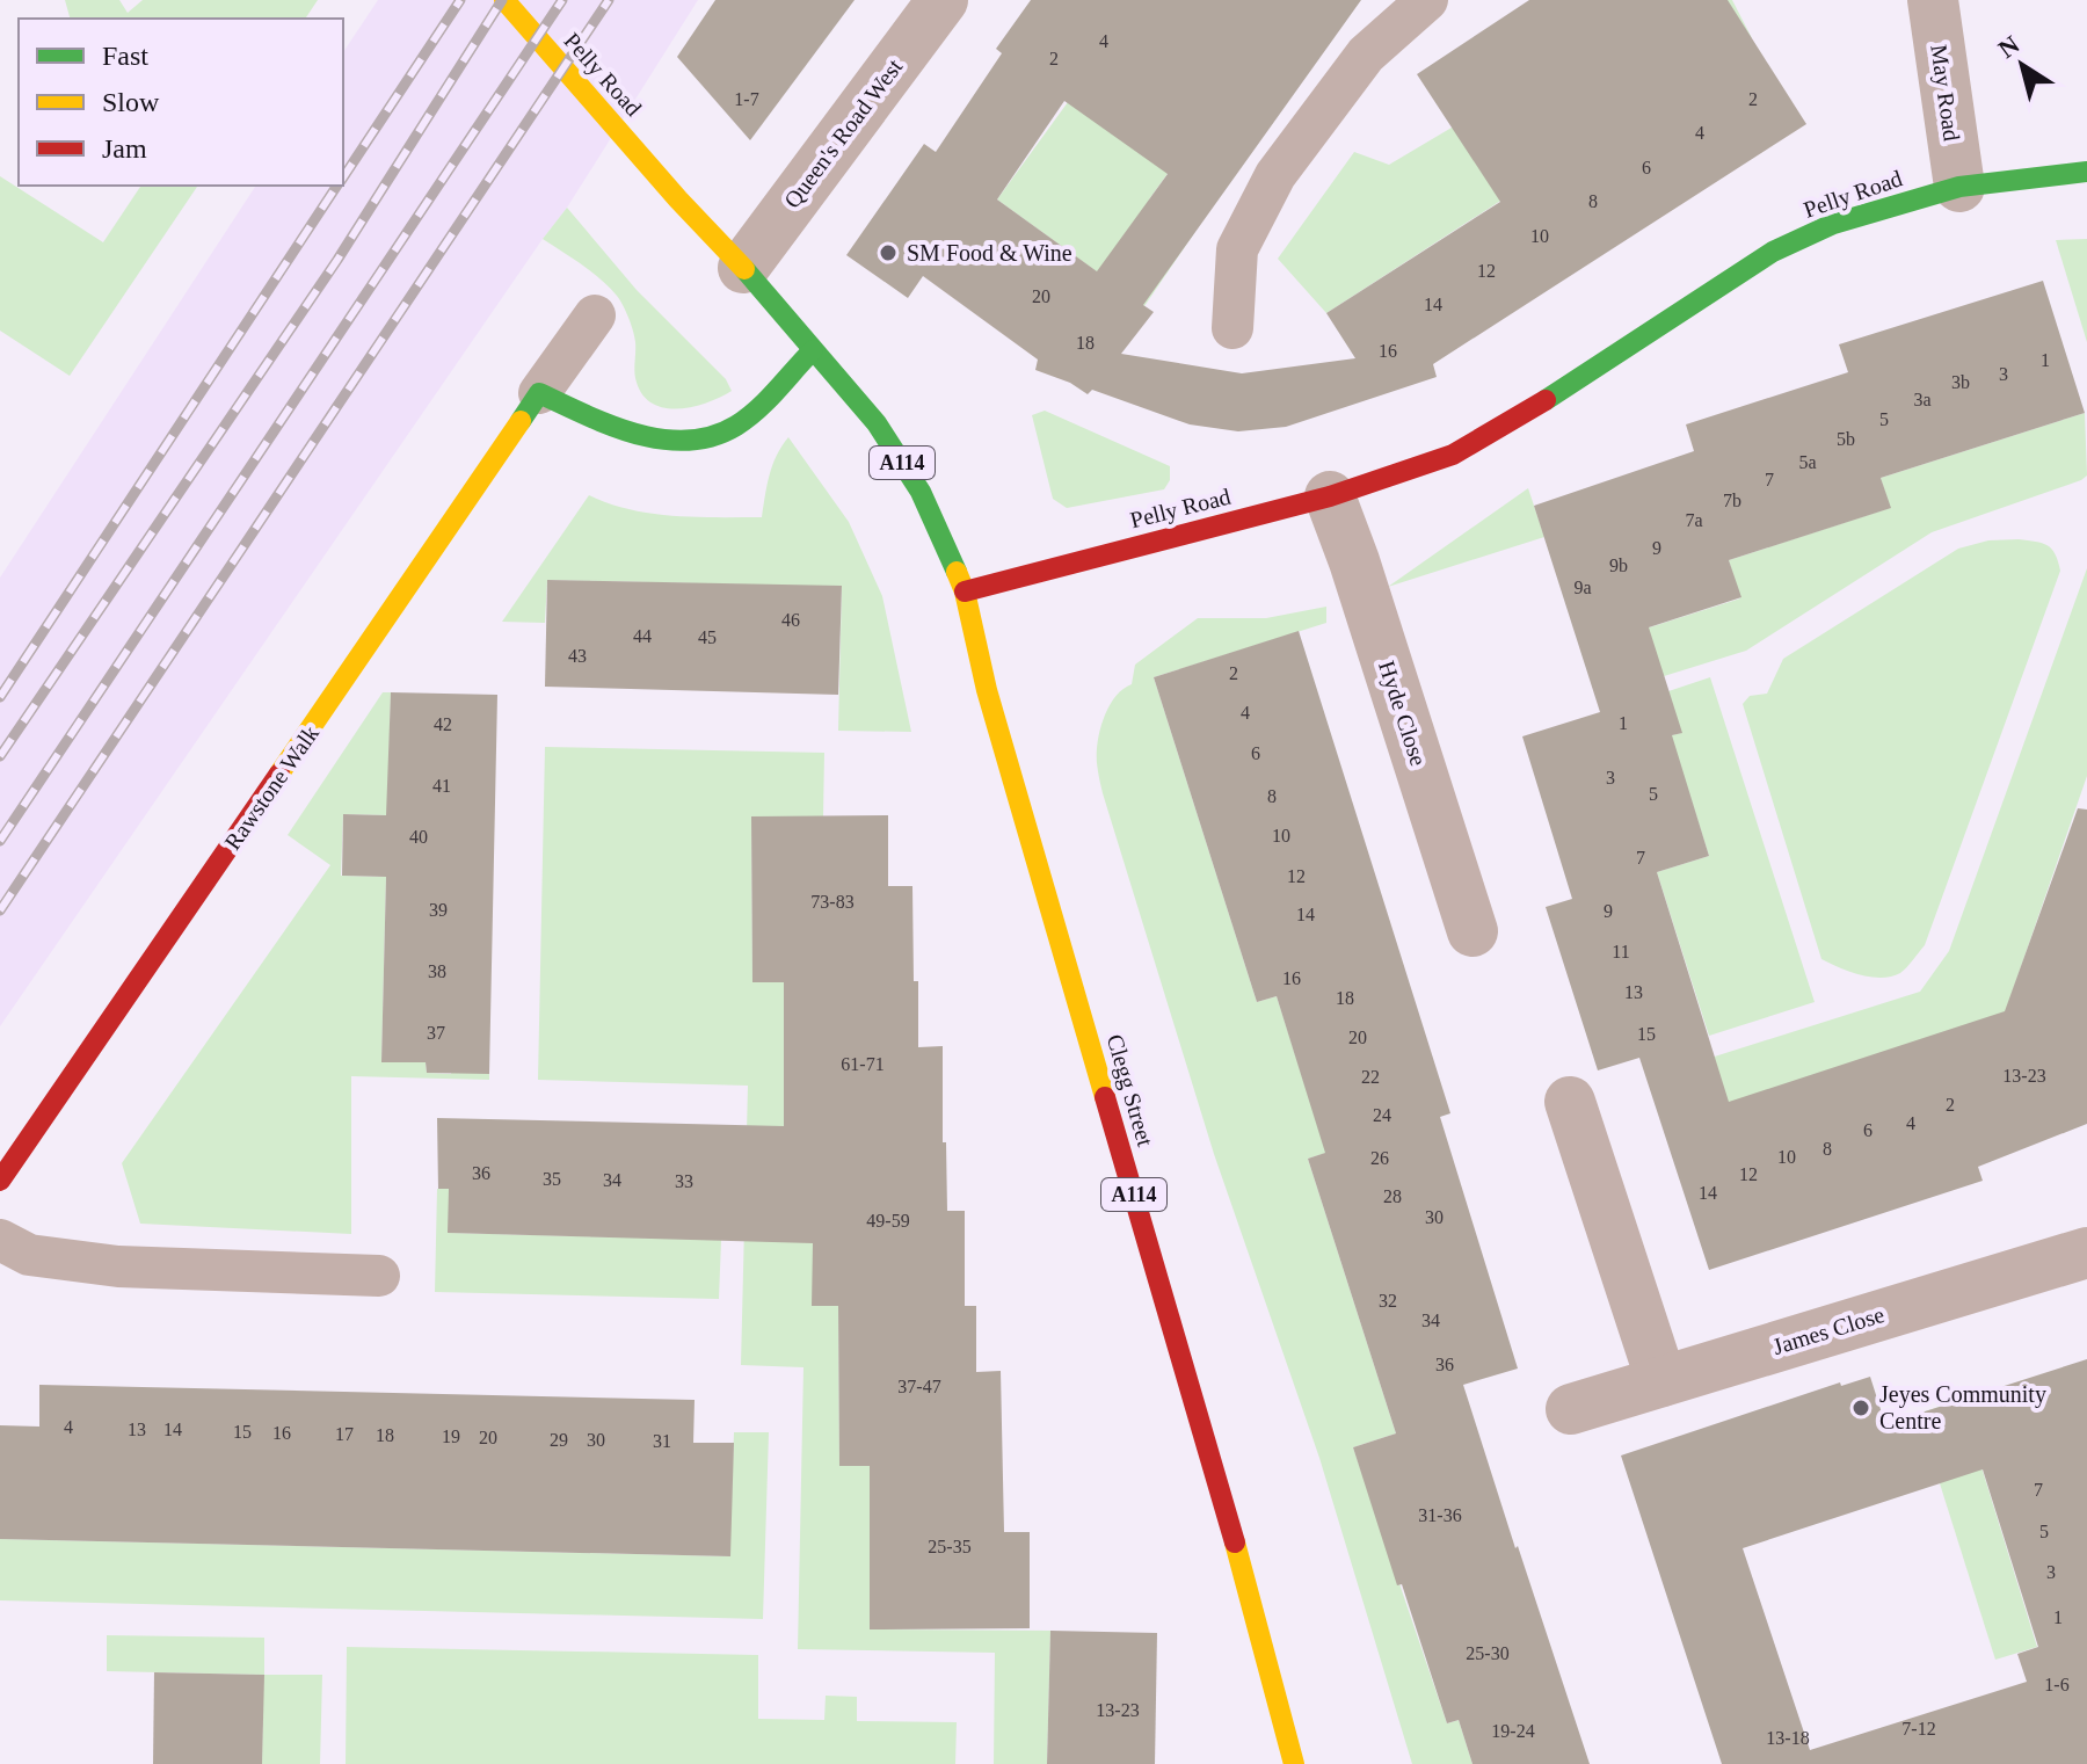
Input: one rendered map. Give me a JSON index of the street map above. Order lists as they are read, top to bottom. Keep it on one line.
{"streets":{"street":["Pelly Road","May Road","Queen's Road West","A114","Hyde Close","Rawstone Walk","Clegg Street","James Close"]},"crossings":[["Pelly Road","May Road"],["Pelly Road","Queen's Road West"],["Pelly Road","Hyde Close"],["Pelly Road","Clegg Street"]],"places":["SM Food & Wine","Jeyes Community Centre"],"house_numbers":["4","2","1-7","2","4","6","8","10","12","20","14","18","16","1","3","3b","3a","5","5b","5a","7","7b","7a","9","9b","9a","46","44","45","43","2","4","1","42","6","3","41","5","8","10","40","7","12","73-83","39","9","14","11","38","16","13","18","37","15","20","61-71","13-23","22","2","24","4","6","8","10","26","36","12","35","34","33","14","28","30","49-59","32","34","36","37-47","4","13","14","15","16","17","18","19","20","29","30","31","7","31-36","5","25-35","3","1","25-30","1-6","13-23","7-12","19-24","13-18"],"legend":["Fast","Slow","Jam"],"north":"top left"}
